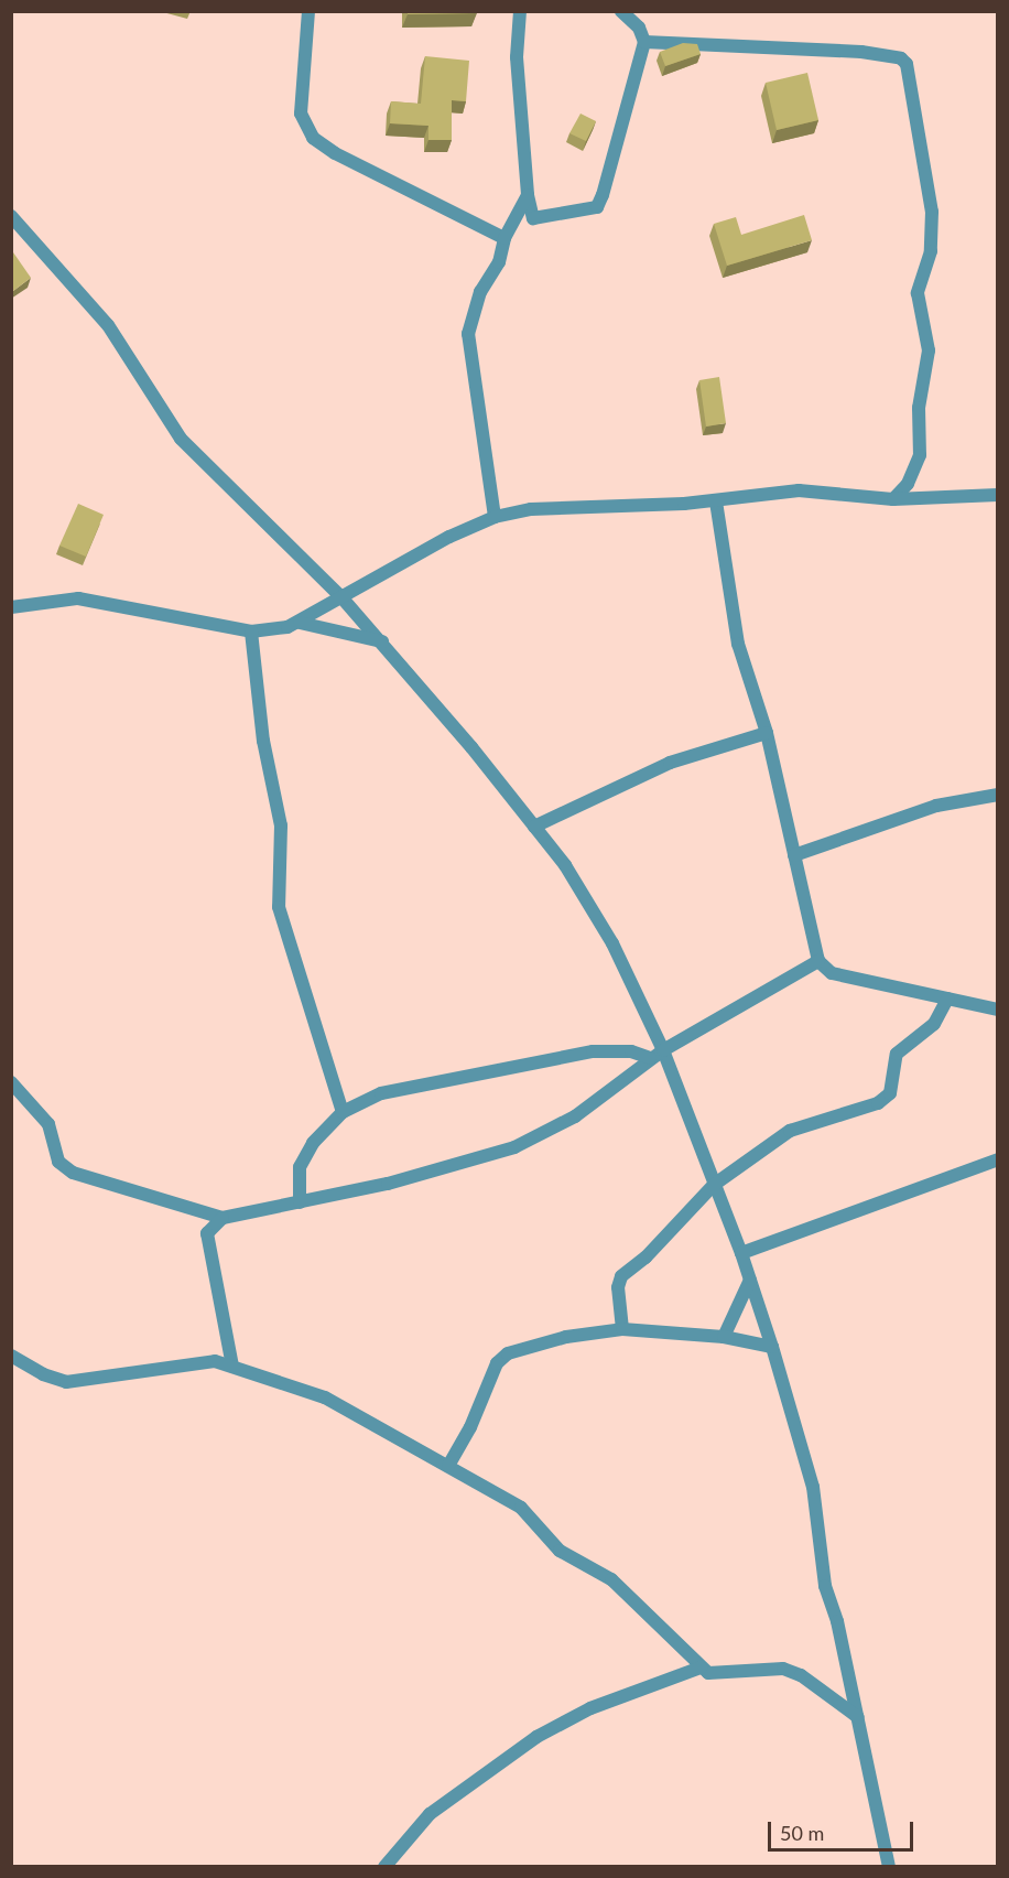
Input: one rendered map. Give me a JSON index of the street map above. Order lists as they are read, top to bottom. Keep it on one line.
{"scale_bar":"50 m"}
